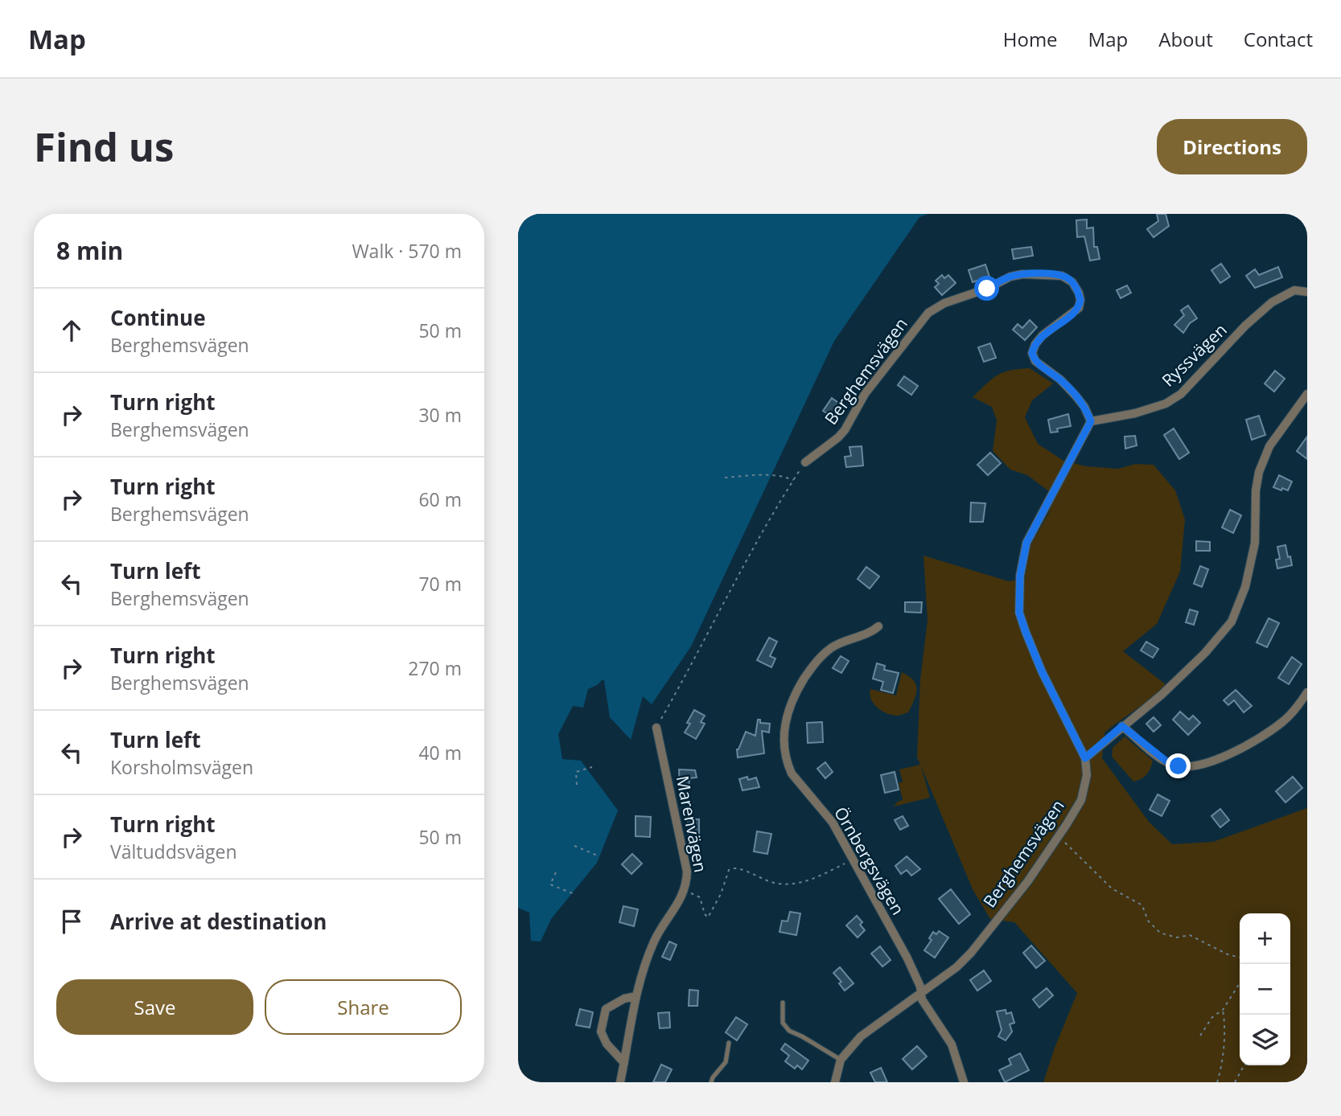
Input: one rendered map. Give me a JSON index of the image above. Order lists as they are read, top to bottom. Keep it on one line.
{"streets":{"street":["Ryssvägen","Berghemsvägen","Marenvägen","Örnbergsvägen"]},"crossings":[["Ryssvägen","Berghemsvägen"],["Berghemsvägen","Örnbergsvägen"]],"page":{"header":"Map","nav":["Home","Map","About","Contact"],"buttons":["Directions",["Save","Share"]],"title":"Find us","heading":["8 min","Walk · 570 m"],"list":[["Continue","Berghemsvägen","50 m"],["Turn right","Berghemsvägen","30 m"],["Turn right","Berghemsvägen","60 m"],["Turn left","Berghemsvägen","70 m"],["Turn right","Berghemsvägen","270 m"],["Turn left","Korsholmsvägen","40 m"],["Turn right","Vältuddsvägen","50 m"],"Arrive at destination"],"map_buttons":["+","−"]}}
